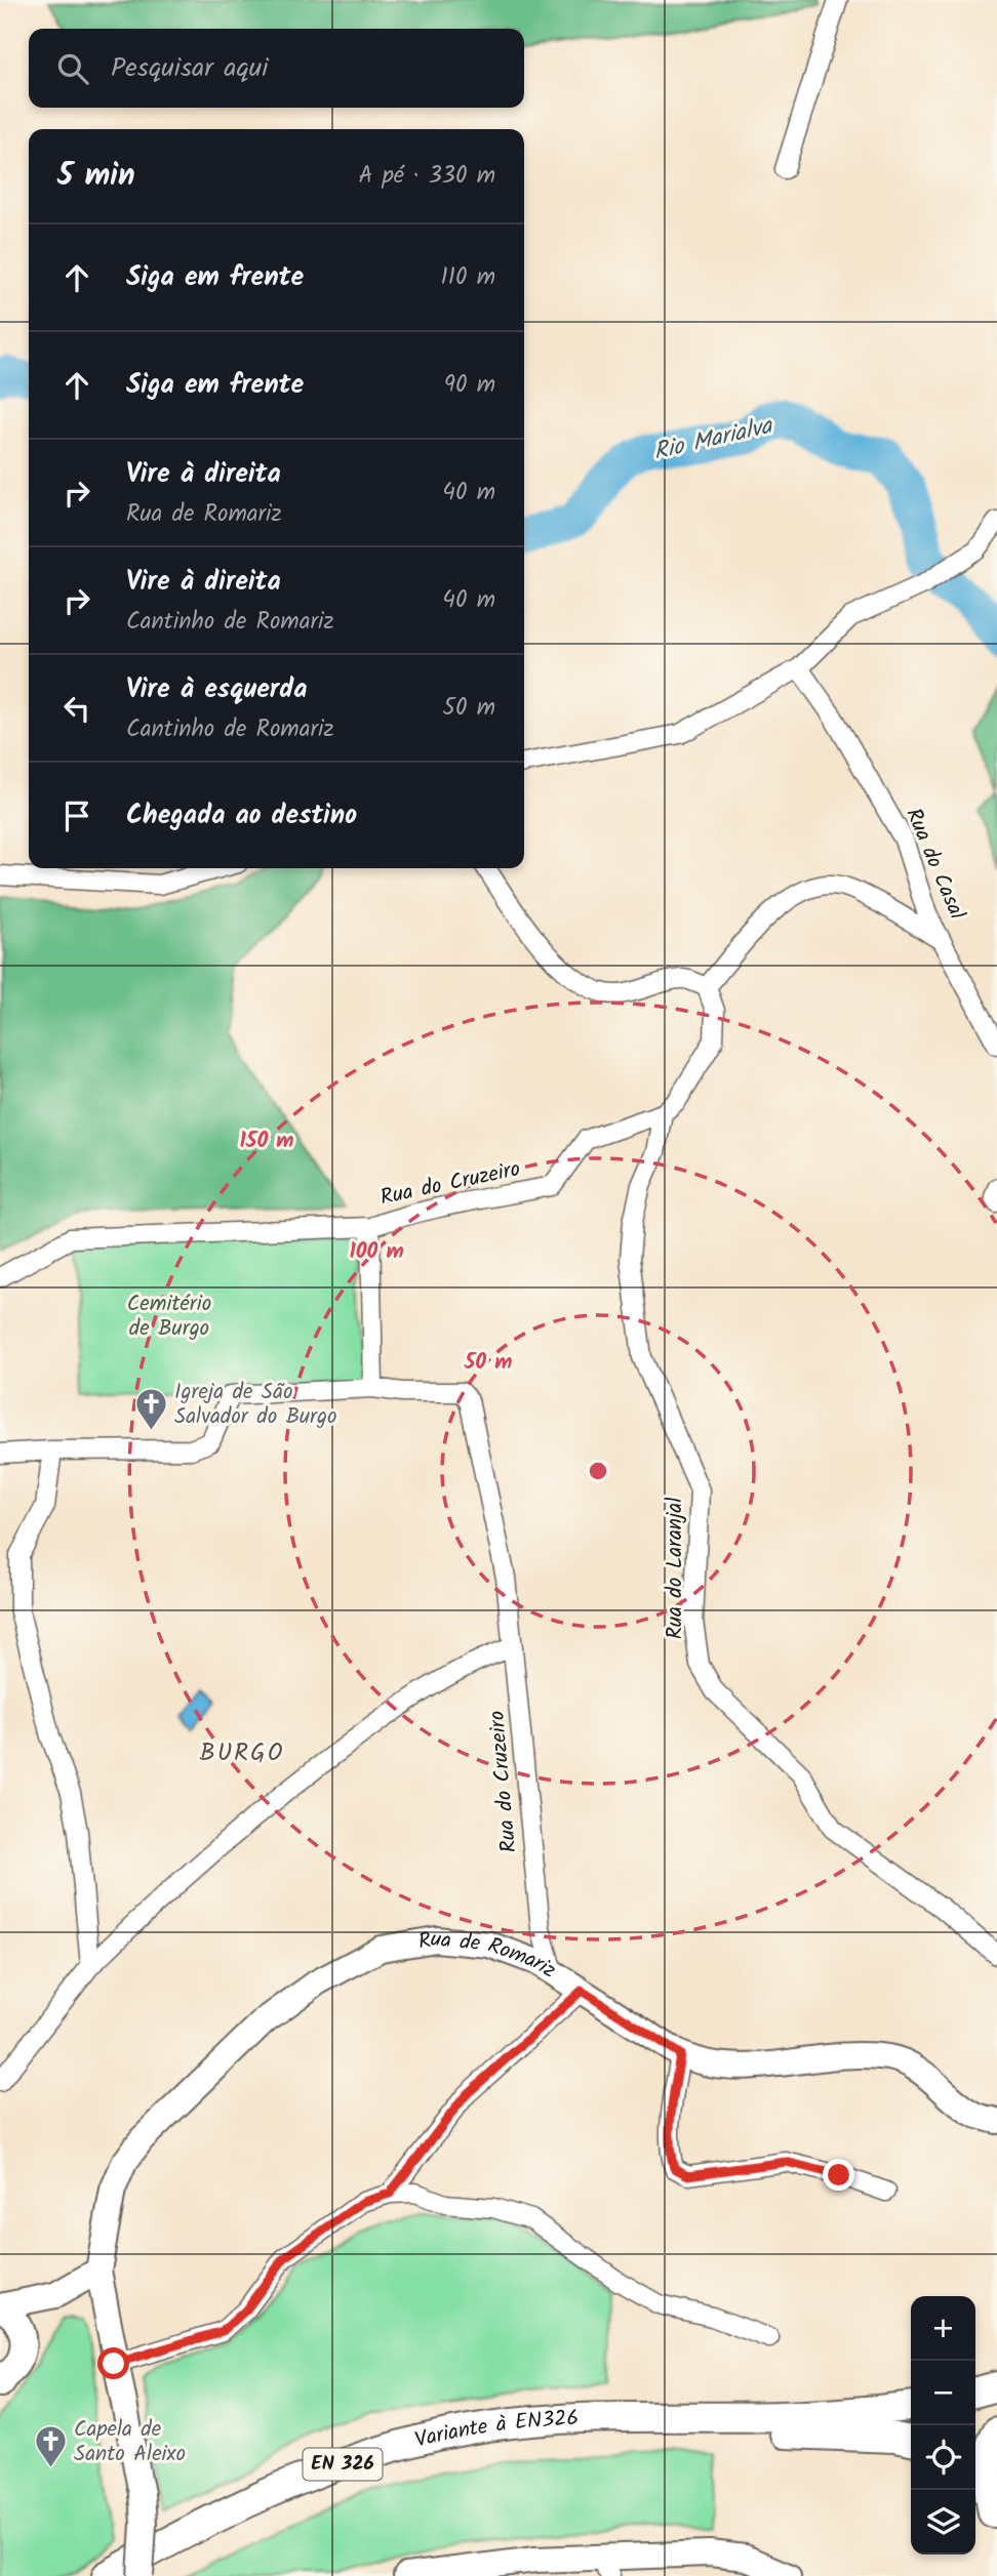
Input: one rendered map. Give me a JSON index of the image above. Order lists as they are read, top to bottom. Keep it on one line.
{"streets":{"main road":["Rua de Romariz","Variante à EN326","EN 326"],"street":["Rua do Casal","Rua do Cruzeiro","Rua do Laranjal"]},"crossings":[["Rua do Cruzeiro","Rua do Laranjal"],["Rua do Cruzeiro","Rua de Romariz"],["Rua de Romariz","Variante à EN326"]],"districts":["BURGO"],"water":["Rio Marialva"],"parks":["Cemitério de Burgo"],"places":{"church":["Igreja de São Salvador do Burgo","Capela de Santo Aleixo"]},"page":{"search":"Pesquisar aqui","heading":["5 min","A pé · 330 m"],"list":[["Siga em frente","110 m"],["Siga em frente","90 m"],["Vire à direita","Rua de Romariz","40 m"],["Vire à direita","Cantinho de Romariz","40 m"],["Vire à esquerda","Cantinho de Romariz","50 m"],"Chegada ao destino"],"map_buttons":["+","−"]},"rings":["150 m","100 m","50 m"]}
